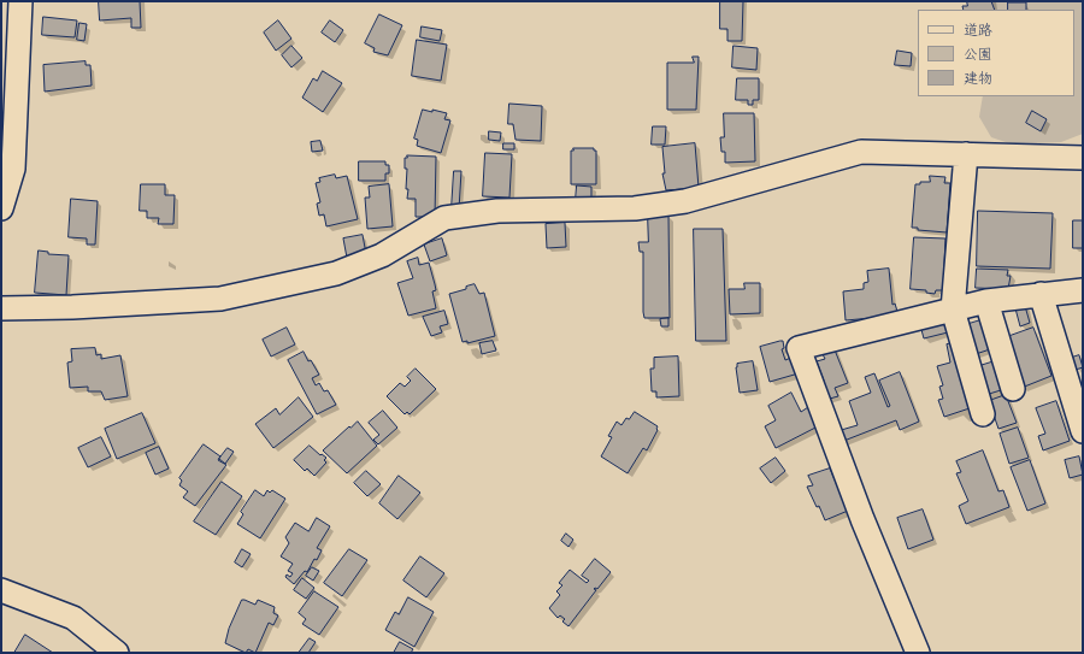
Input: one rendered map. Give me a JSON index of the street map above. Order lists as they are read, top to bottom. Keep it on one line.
{"legend":["道路","公園","建物"]}
